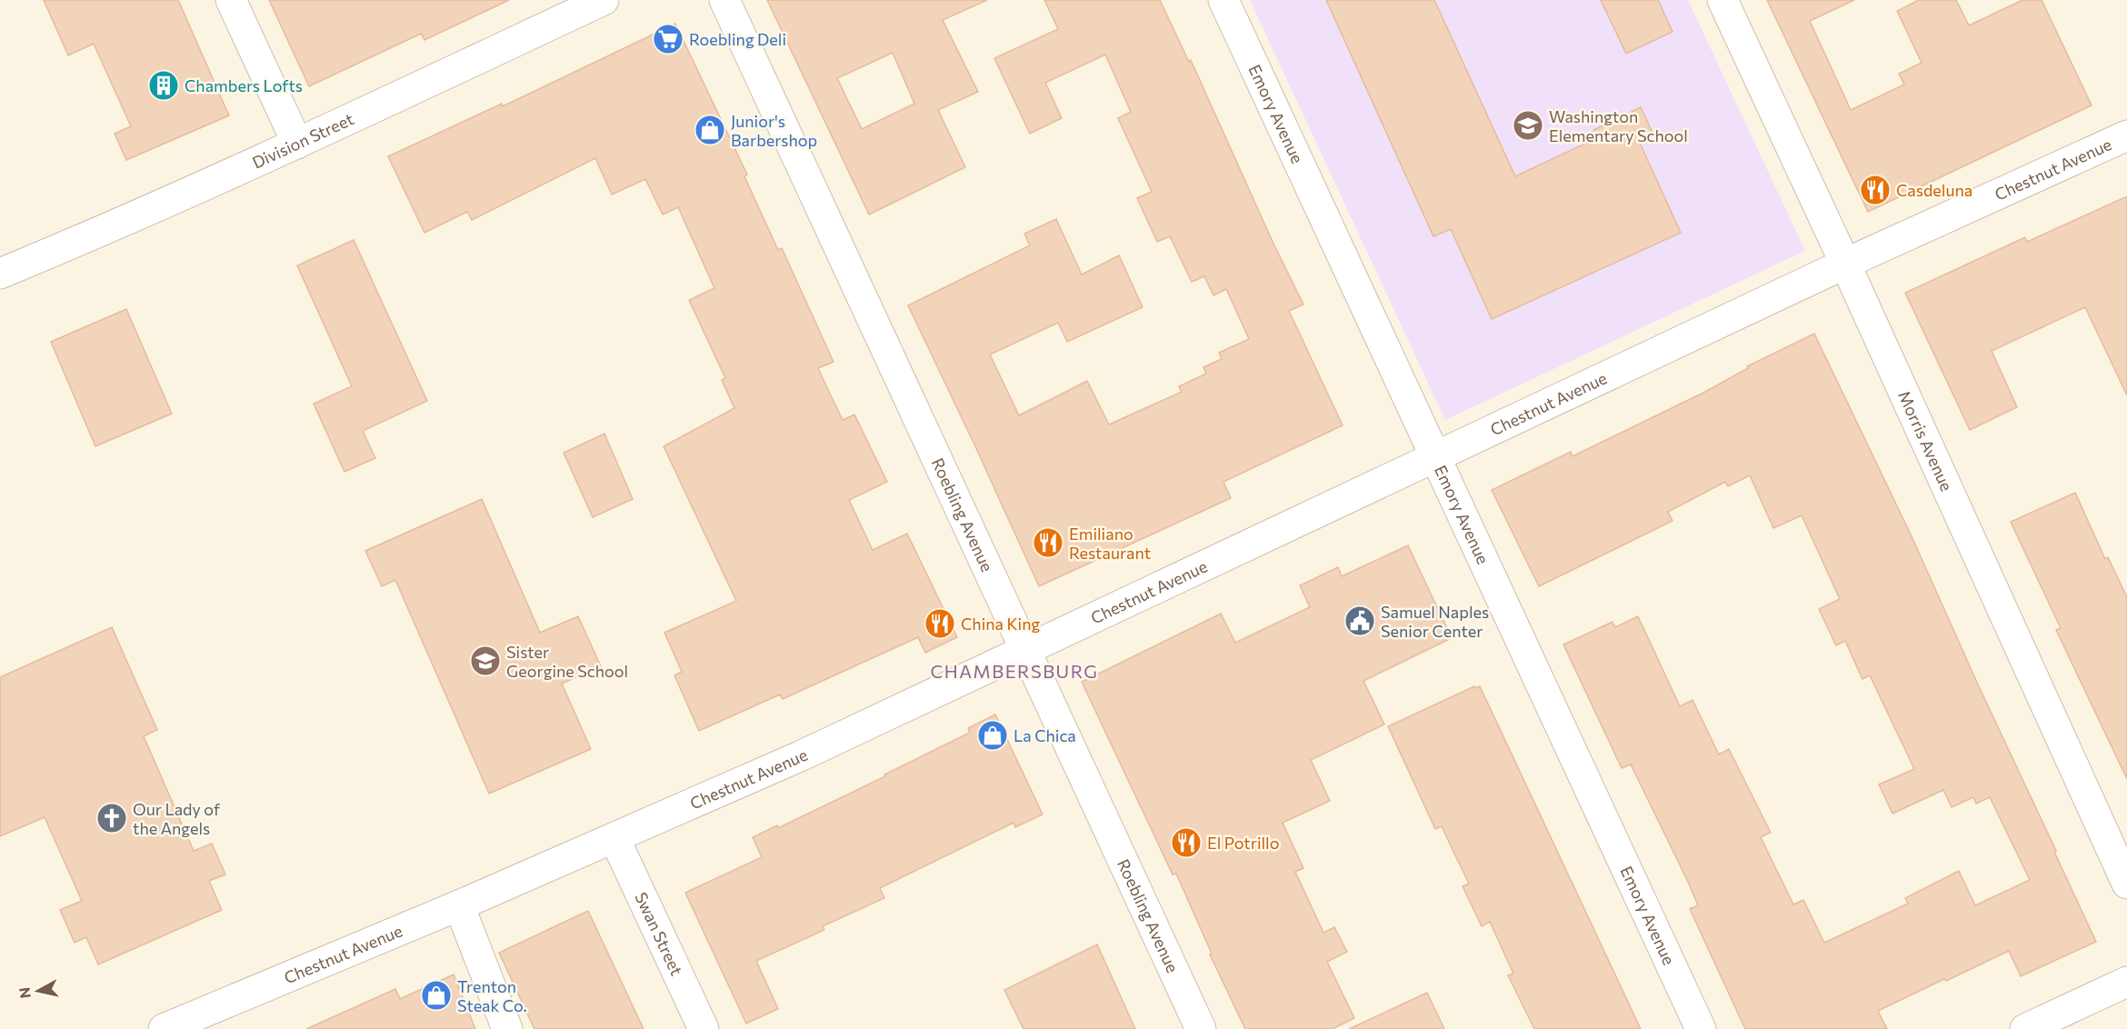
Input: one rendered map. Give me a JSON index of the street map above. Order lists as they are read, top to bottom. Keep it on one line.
{"streets":{"street":["Emory Avenue","Division Street","Chestnut Avenue","Morris Avenue","Roebling Avenue","Swan Street"]},"crossings":[["Emory Avenue","Chestnut Avenue"],["Chestnut Avenue","Morris Avenue"],["Chestnut Avenue","Roebling Avenue"],["Chestnut Avenue","Swan Street"]],"districts":["CHAMBERSBURG"],"places":{"supermarket":["Roebling Deli"],"building":["Chambers Lofts"],"school or university":["Washington Elementary School","Sister Georgine School"],"shop":["Junior's Barbershop","La Chica","Trenton Steak Co."],"restaurant":["Casdeluna","Emiliano Restaurant","China King","El Potrillo"],"public building":["Samuel Naples Senior Center"],"church":["Our Lady of the Angels"]},"north":"left"}
